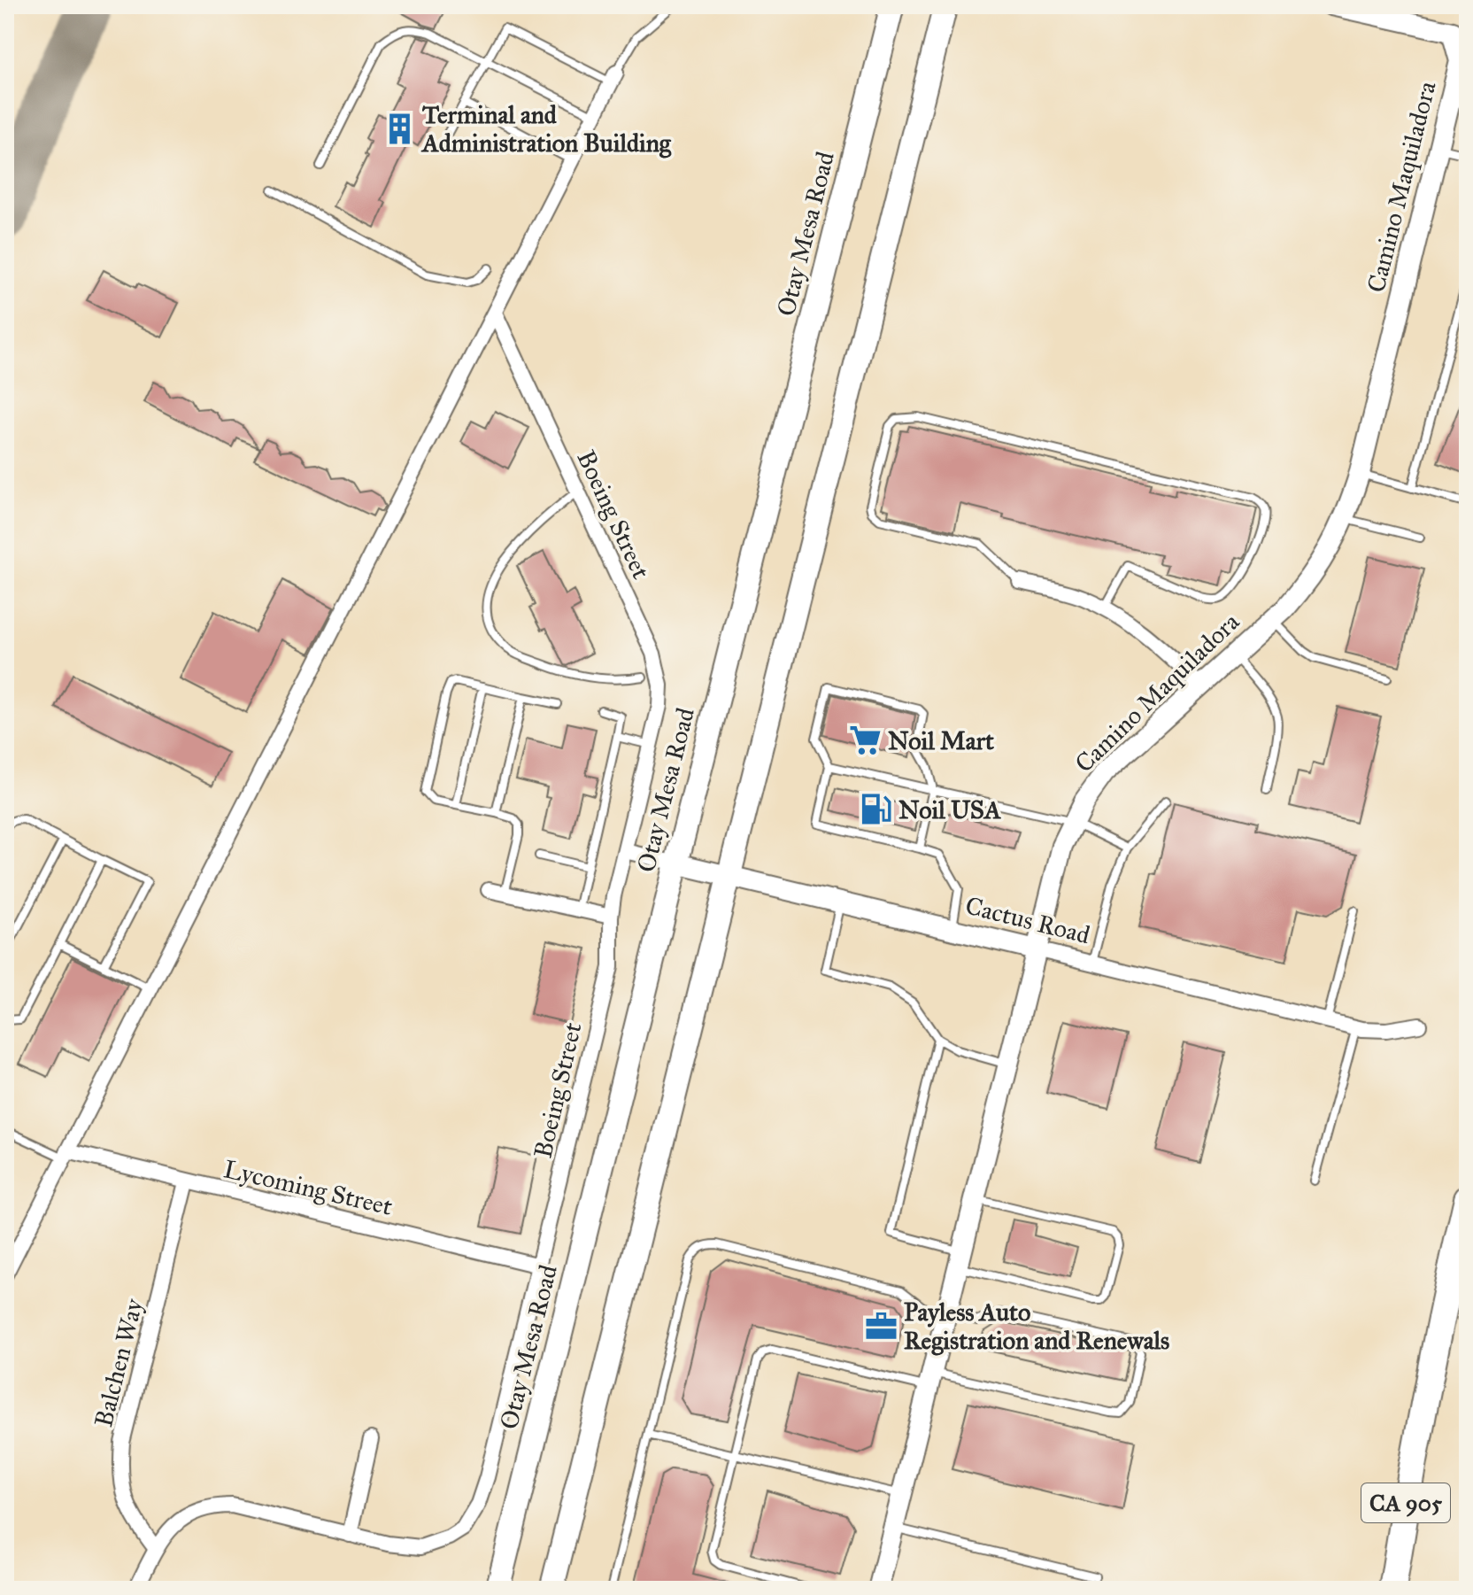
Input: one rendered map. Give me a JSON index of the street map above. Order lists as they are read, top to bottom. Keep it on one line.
{"streets":{"highway":["CA 905"],"main road":["Otay Mesa Road"],"street":["Camino Maquiladora","Boeing Street","Cactus Road","Lycoming Street","Balchen Way"]},"crossings":[["Camino Maquiladora","Cactus Road"],["Otay Mesa Road","Cactus Road"],["Boeing Street","Cactus Road"],["Boeing Street","Lycoming Street"],["Boeing Street","Balchen Way"],["Lycoming Street","Balchen Way"]],"places":{"building":["Terminal and Administration Building"],"supermarket":["Noil Mart"],"fuel station":["Noil USA"],"office":["Payless Auto Registration and Renewals"]}}
